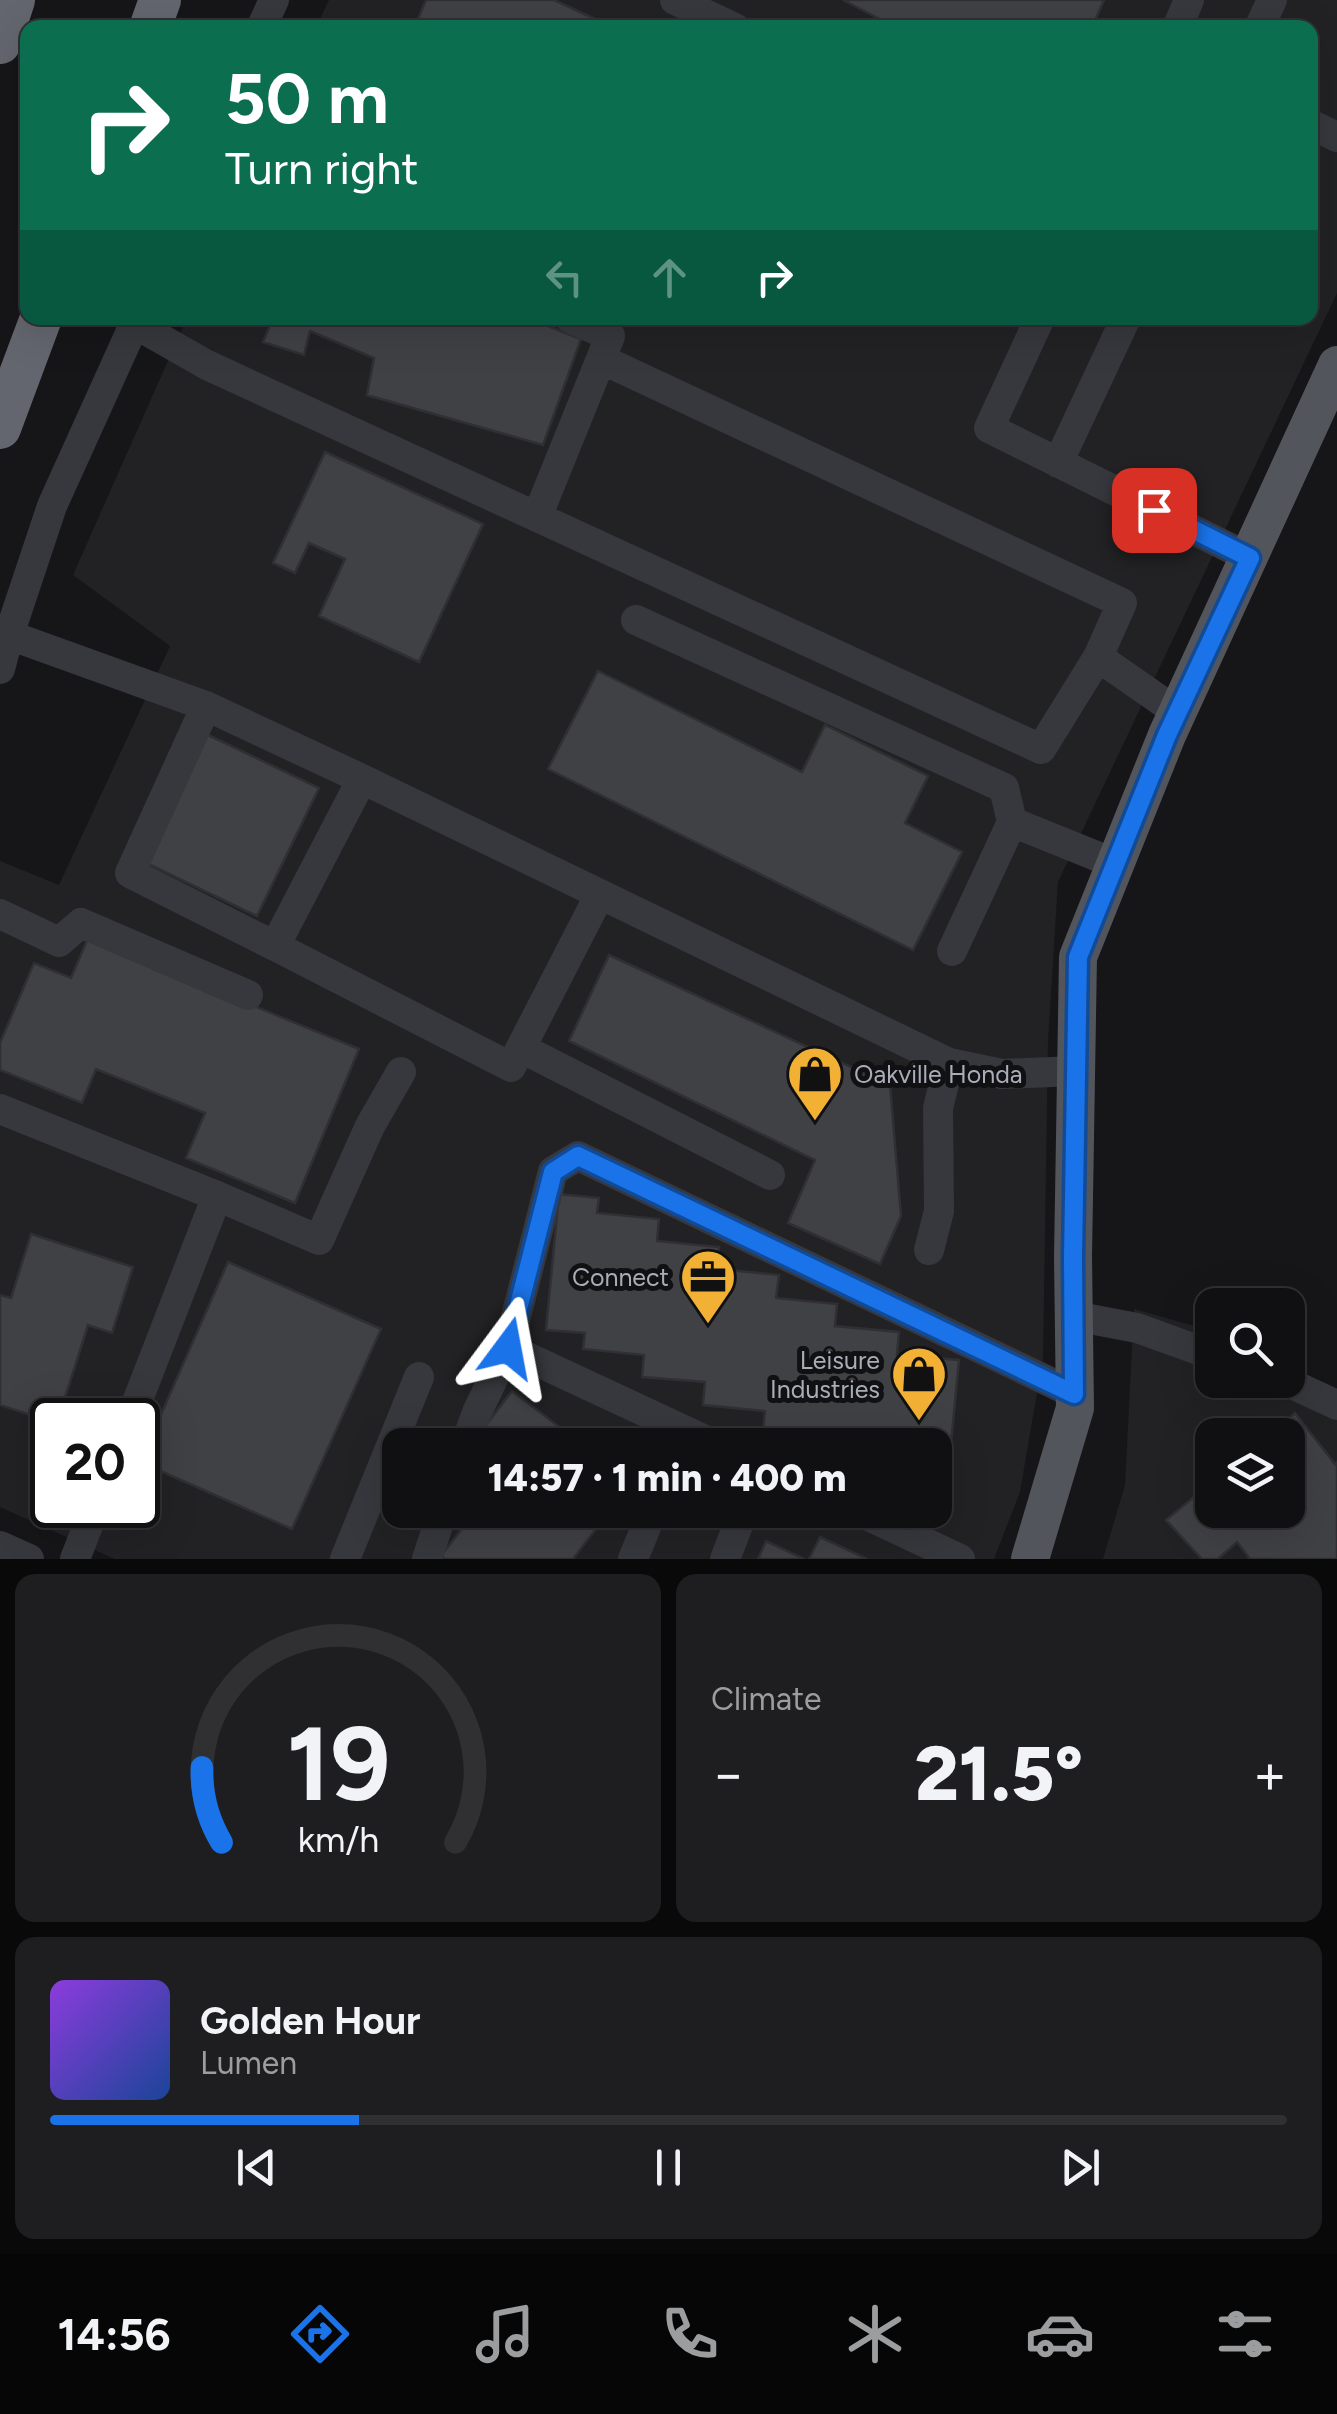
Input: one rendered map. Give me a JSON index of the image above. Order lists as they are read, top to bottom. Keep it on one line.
{"places":{"shop":["Oakville Honda","Leisure Industries"],"office":["Connect"]},"page":{"turn":["50 m","Turn right"],"limit":"20","trip":"14:57 · 1 min · 400 m","tile":"Climate","heat":["−","21.5°","+"],"song":["Golden Hour","Lumen"],"tabs":"14:56","gauge":["19","km/h"]}}
